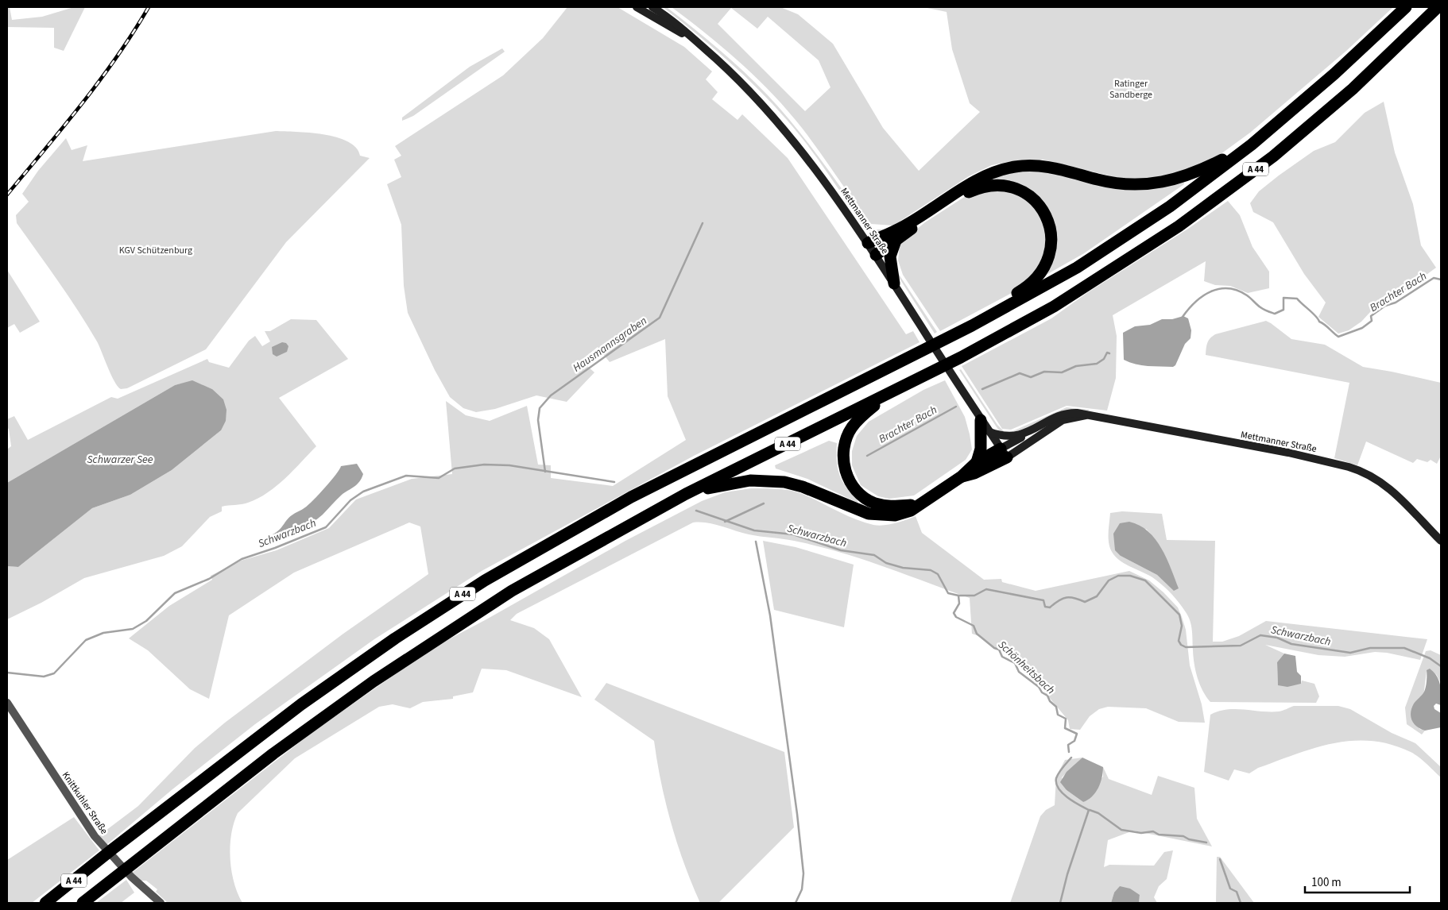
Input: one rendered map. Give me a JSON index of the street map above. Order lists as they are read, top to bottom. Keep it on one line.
{"streets":{"highway":["A 44"],"main road":["Mettmanner Straße"],"street":["Knittkuhler Straße"]},"water":["Brachter Bach","Hausmannsgraben","Schwarzer See","Schwarzbach","Schönheitsbach"],"parks":["Ratinger Sandberge","KGV Schützenburg"],"scale_bar":"100 m"}
